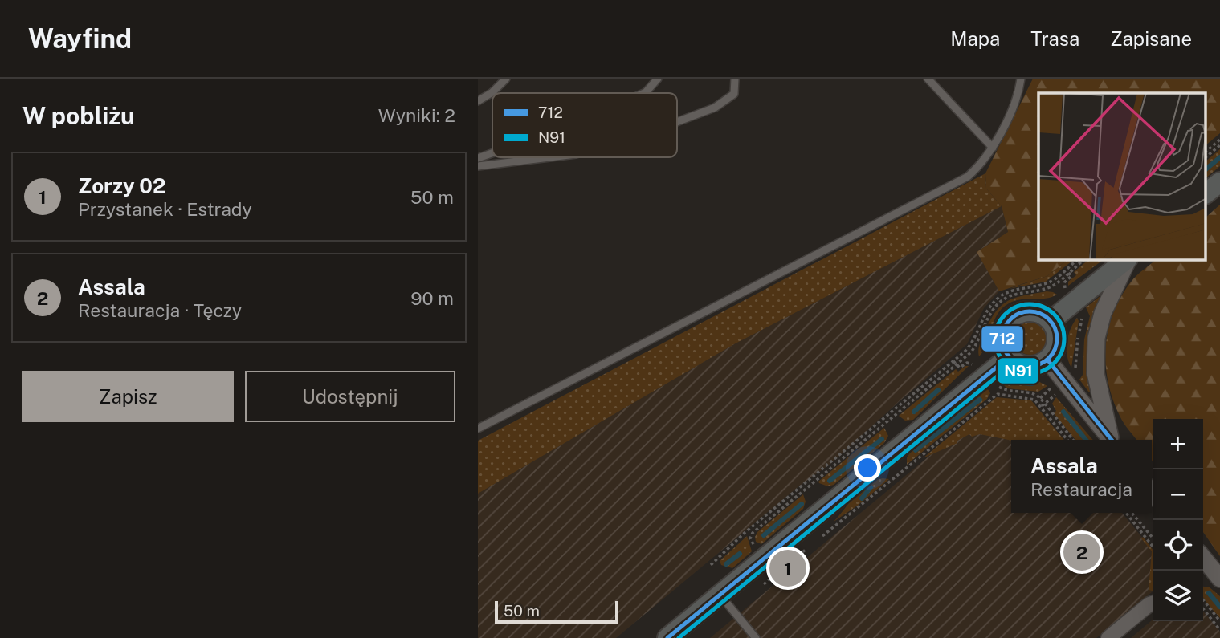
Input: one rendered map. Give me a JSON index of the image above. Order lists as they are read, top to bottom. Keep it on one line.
{"lines":["transit line N91","transit line 712"],"legend":["712","N91"],"scale_bar":"50 m","page":{"header":"Wayfind","nav":["Mapa","Trasa","Zapisane"],"heading":["W pobliżu","Wyniki: 2"],"list":[{"mark":"1","name":"Zorzy 02","note":"Przystanek · Estrady","value":"50 m"},{"mark":"2","name":"Assala","note":"Restauracja · Tęczy","value":"90 m"}],"buttons":["Zapisz","Udostępnij"],"map_buttons":["+","−"],"popup":["Assala","Restauracja"],"pins":["2","1"],"scale":"50 m"}}
